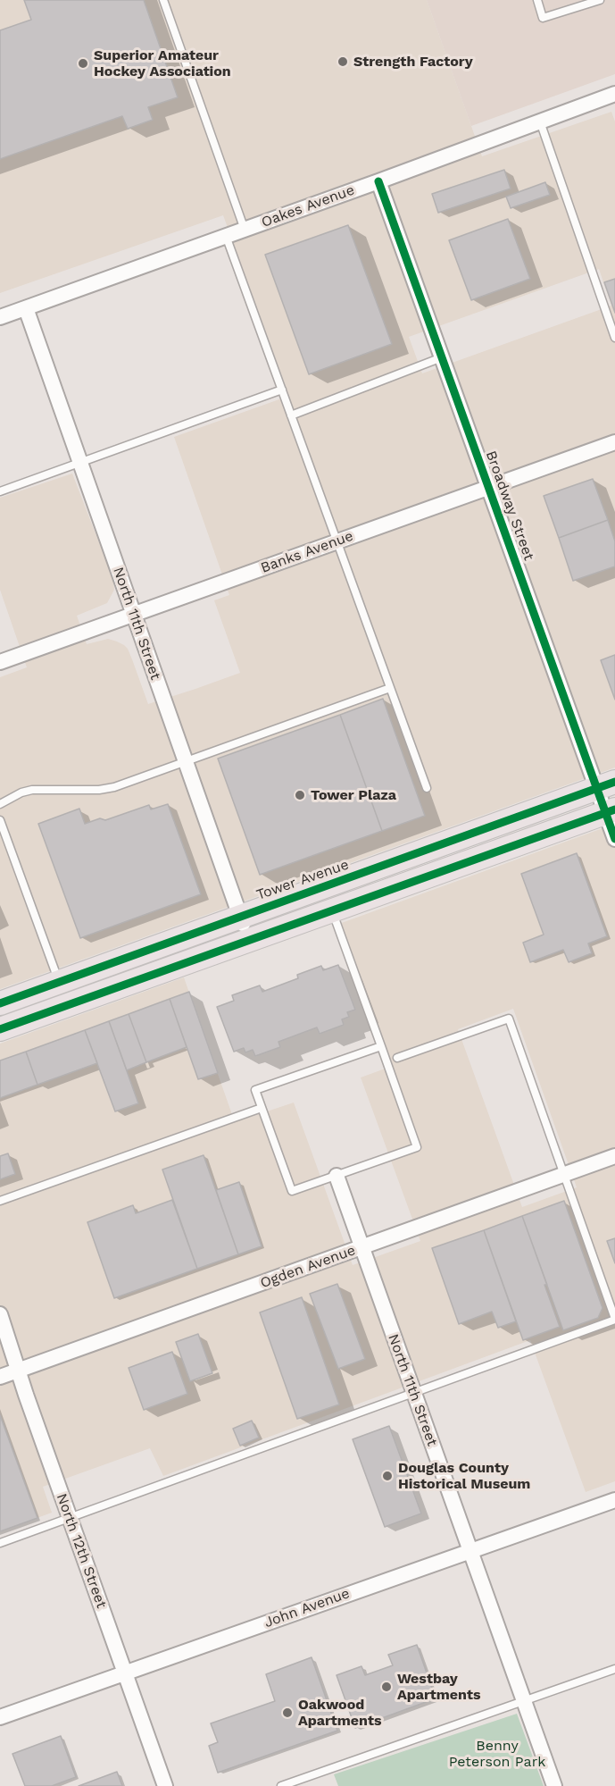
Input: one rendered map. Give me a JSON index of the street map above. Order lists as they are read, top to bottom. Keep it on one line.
{"streets":{"main road":["Tower Avenue"],"street":["Oakes Avenue","Broadway Street","Banks Avenue","North 11th Street","Ogden Avenue","North 12th Street","John Avenue"]},"crossings":[["Oakes Avenue","Broadway Street"],["Oakes Avenue","North 11th Street"],["Broadway Street","Banks Avenue"],["Broadway Street","Tower Avenue"],["Banks Avenue","North 11th Street"],["North 11th Street","Tower Avenue"],["North 11th Street","Ogden Avenue"],["North 11th Street","John Avenue"],["Ogden Avenue","North 12th Street"],["North 12th Street","John Avenue"]],"parks":["Benny Peterson Park"],"places":["Strength Factory","Superior Amateur Hockey Association","Tower Plaza","Douglas County Historical Museum","Westbay Apartments","Oakwood Apartments"]}
